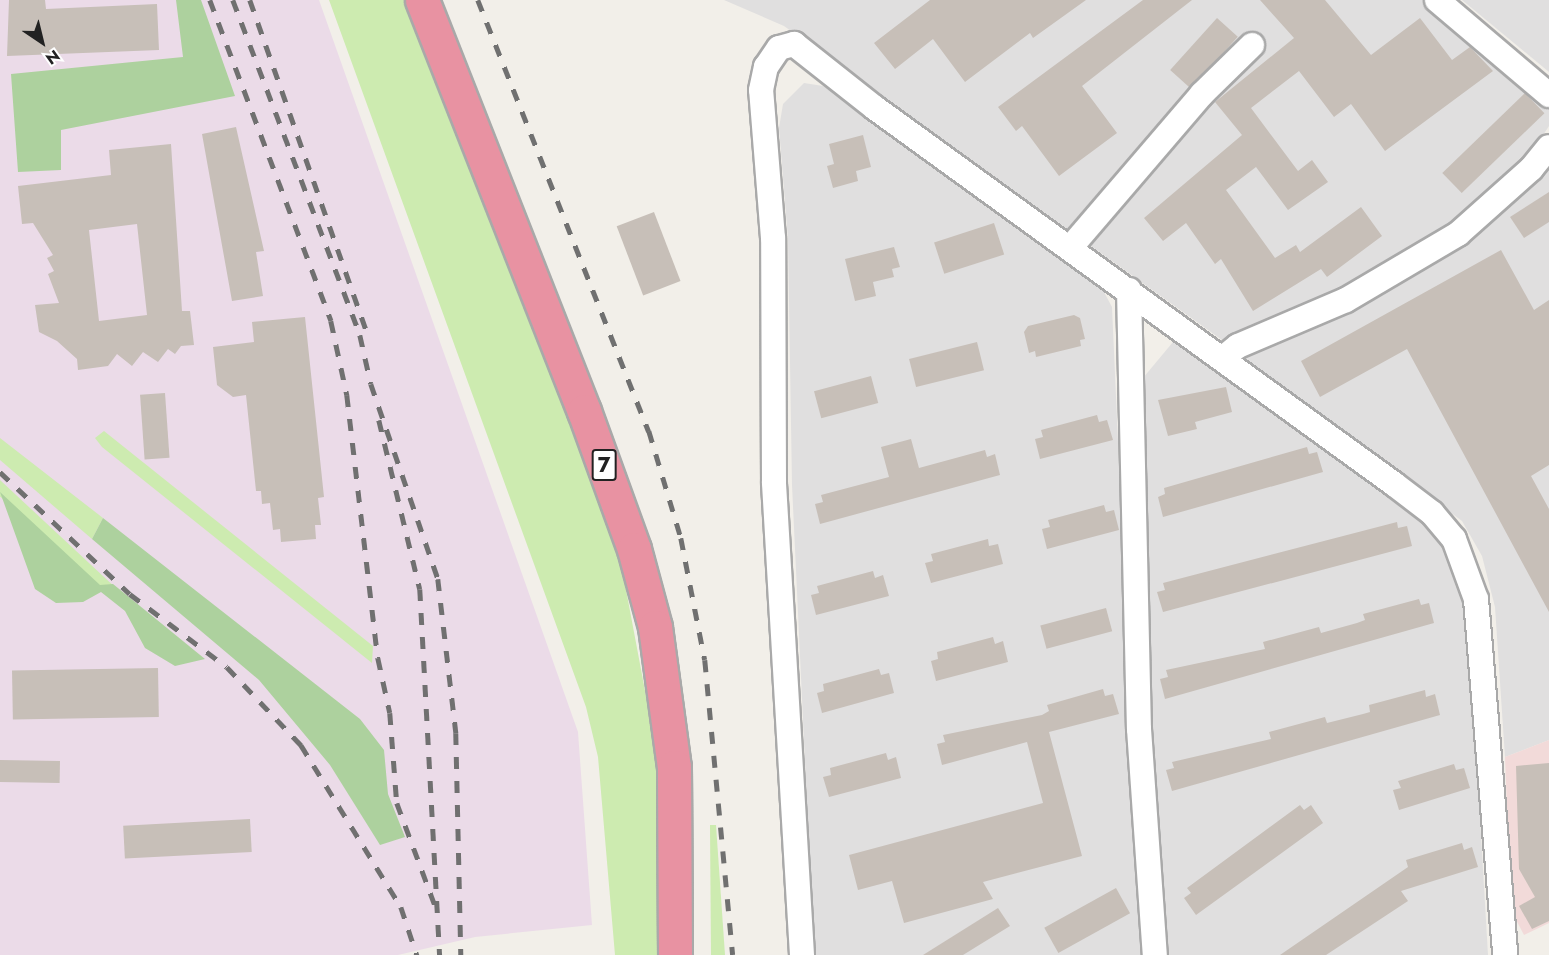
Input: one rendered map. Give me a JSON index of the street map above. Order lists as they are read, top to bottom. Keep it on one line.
{"streets":{"highway":["7"]},"north":"bottom right"}
